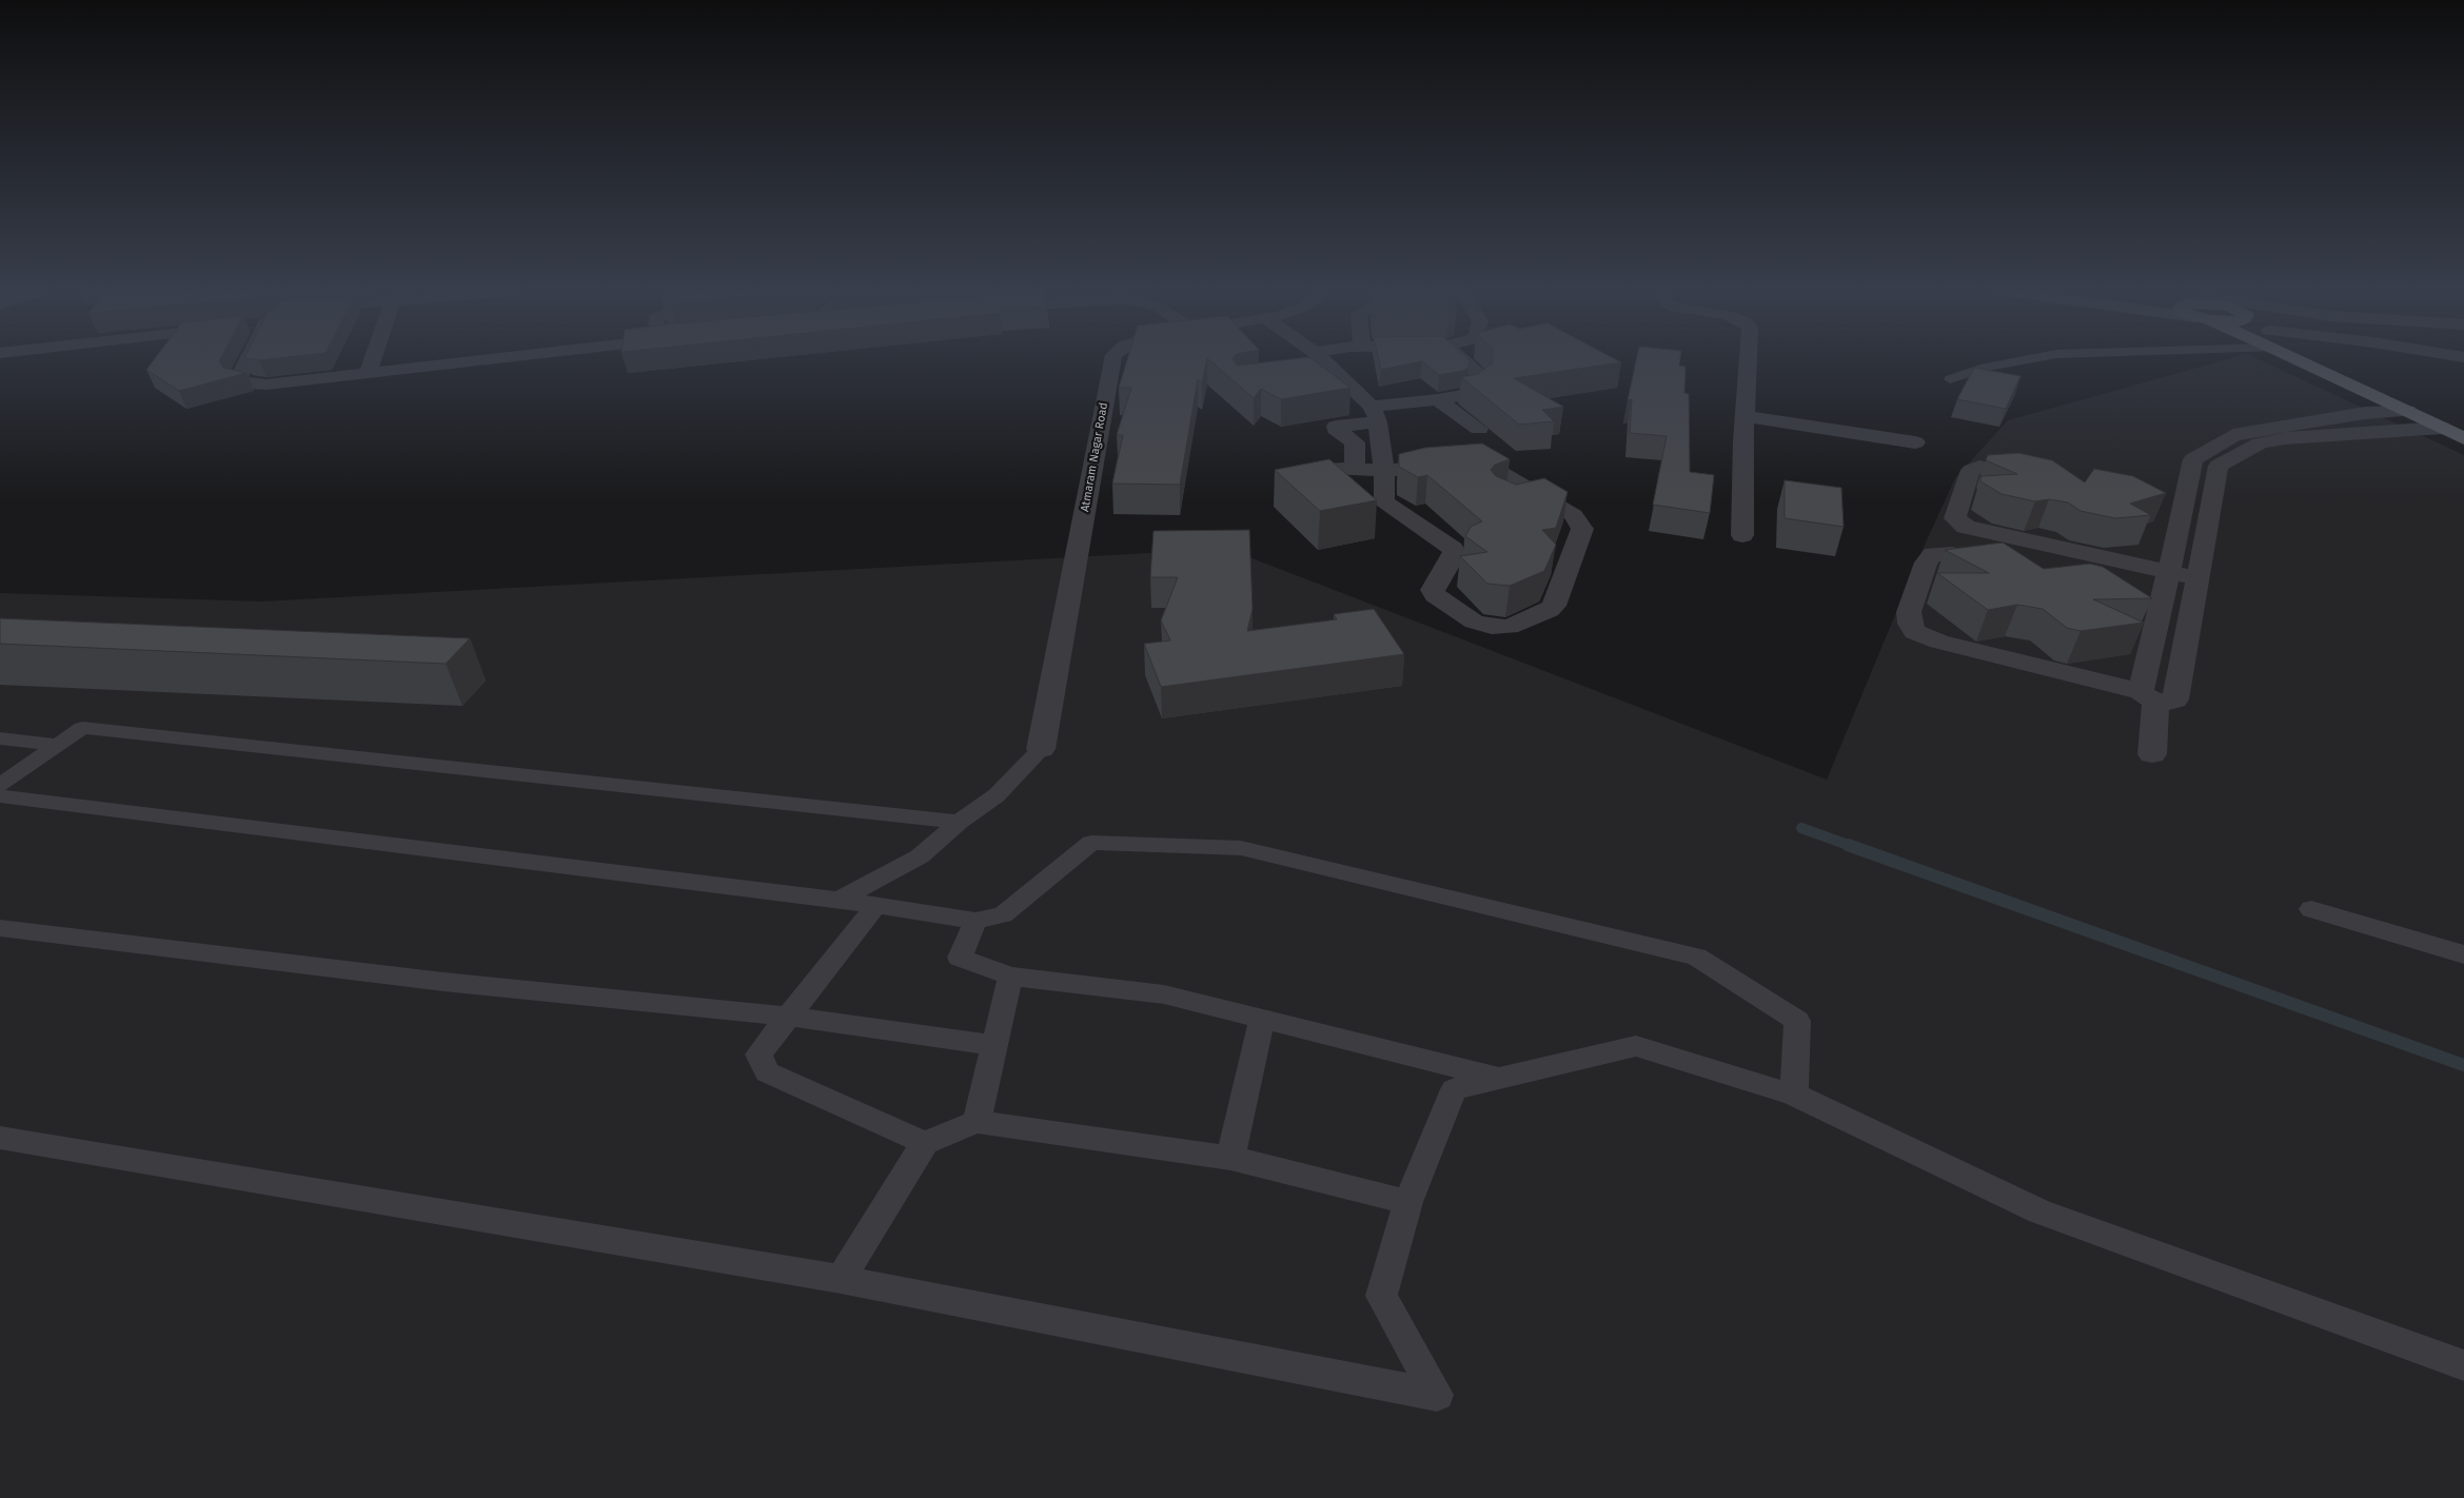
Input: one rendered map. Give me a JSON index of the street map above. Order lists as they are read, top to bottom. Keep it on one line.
{"streets":{"street":["Atmaram Nagar Road"]}}
